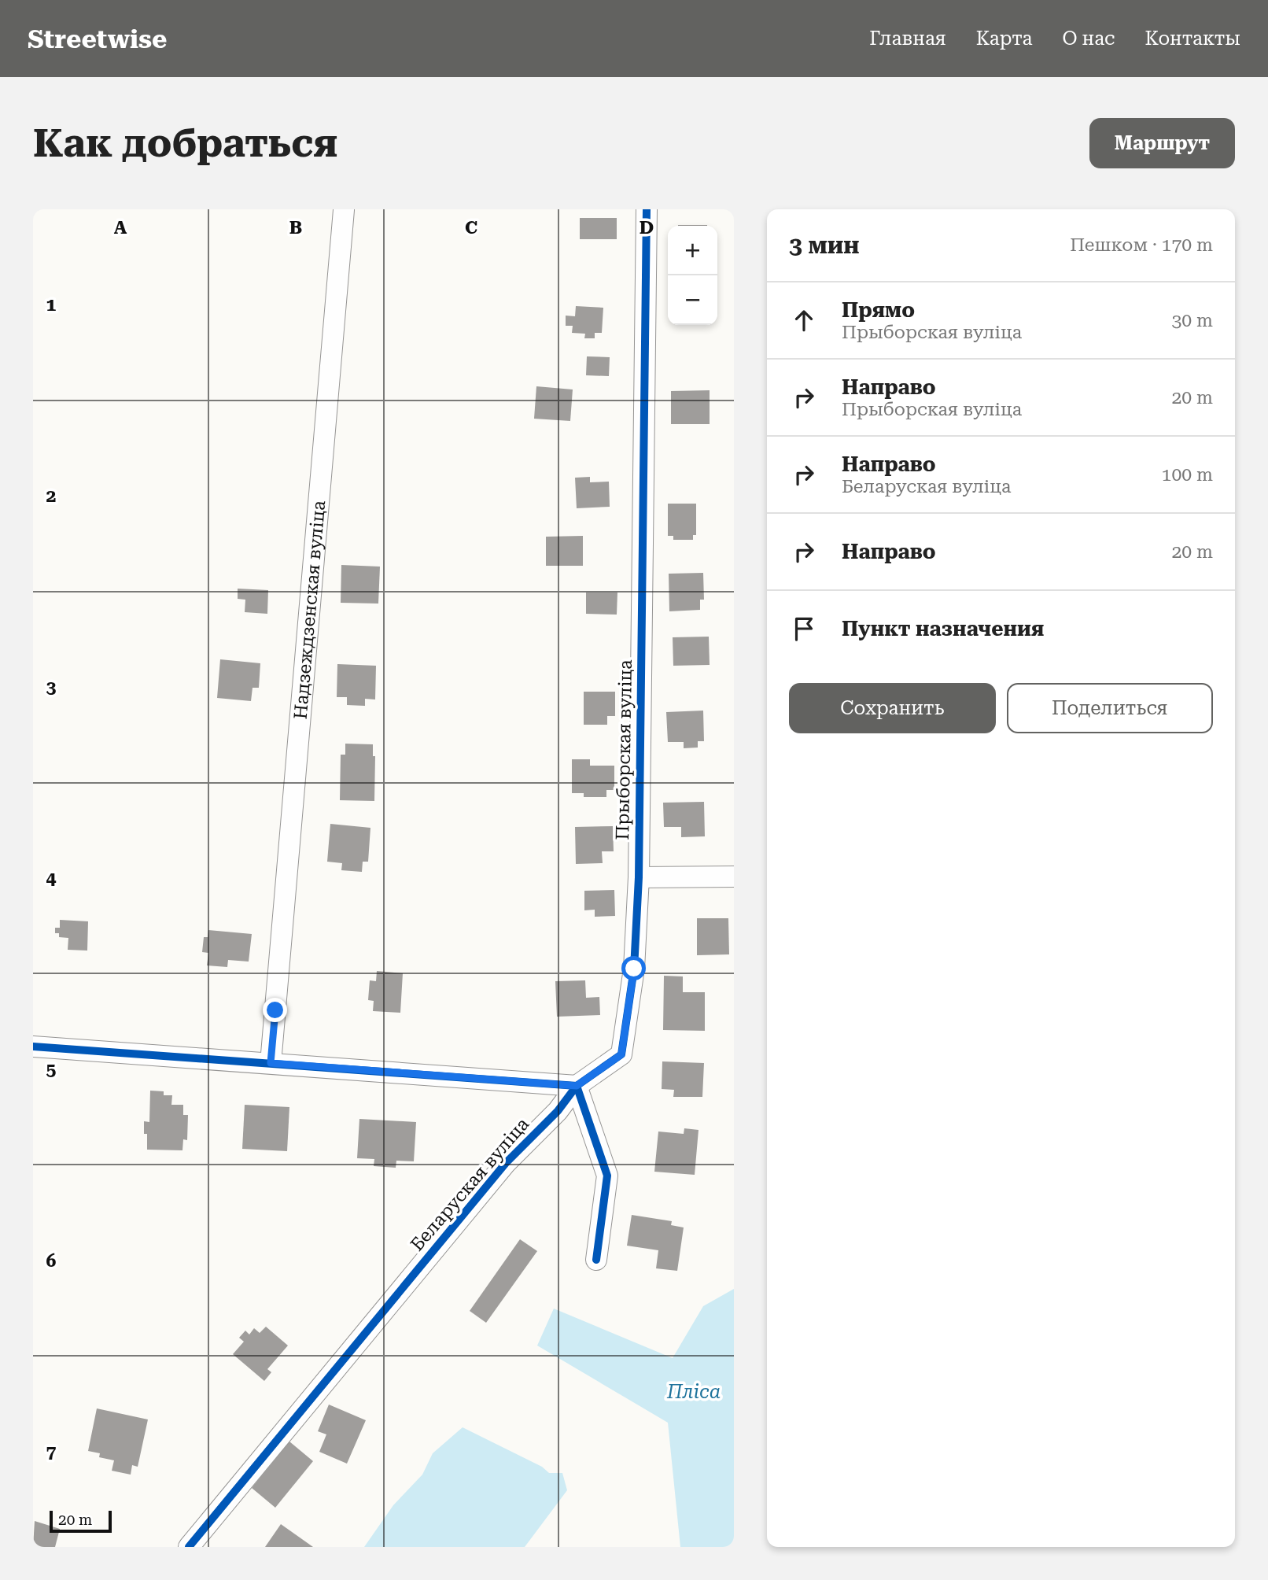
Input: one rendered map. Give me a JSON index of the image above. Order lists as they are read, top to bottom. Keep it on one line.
{"streets":{"street":["Надзеждзенская вуліца","Прыборская вуліца","Беларуская вуліца"]},"crossings":[["Прыборская вуліца","Беларуская вуліца"]],"water":["Пліса"],"scale_bar":"20 m","page":{"header":"Streetwise","nav":["Главная","Карта","О нас","Контакты"],"buttons":["Маршрут",["Сохранить","Поделиться"]],"title":"Как добраться","heading":["3 мин","Пешком · 170 m"],"map_buttons":["+","−"],"list":[["Прямо","Прыборская вуліца","30 m"],["Направо","Прыборская вуліца","20 m"],["Направо","Беларуская вуліца","100 m"],["Направо","20 m"],"Пункт назначения"],"scale":"20 m"},"grid":{"columns":["A","B","C","D"],"rows":["1","2","3","4","5","6","7"]}}
